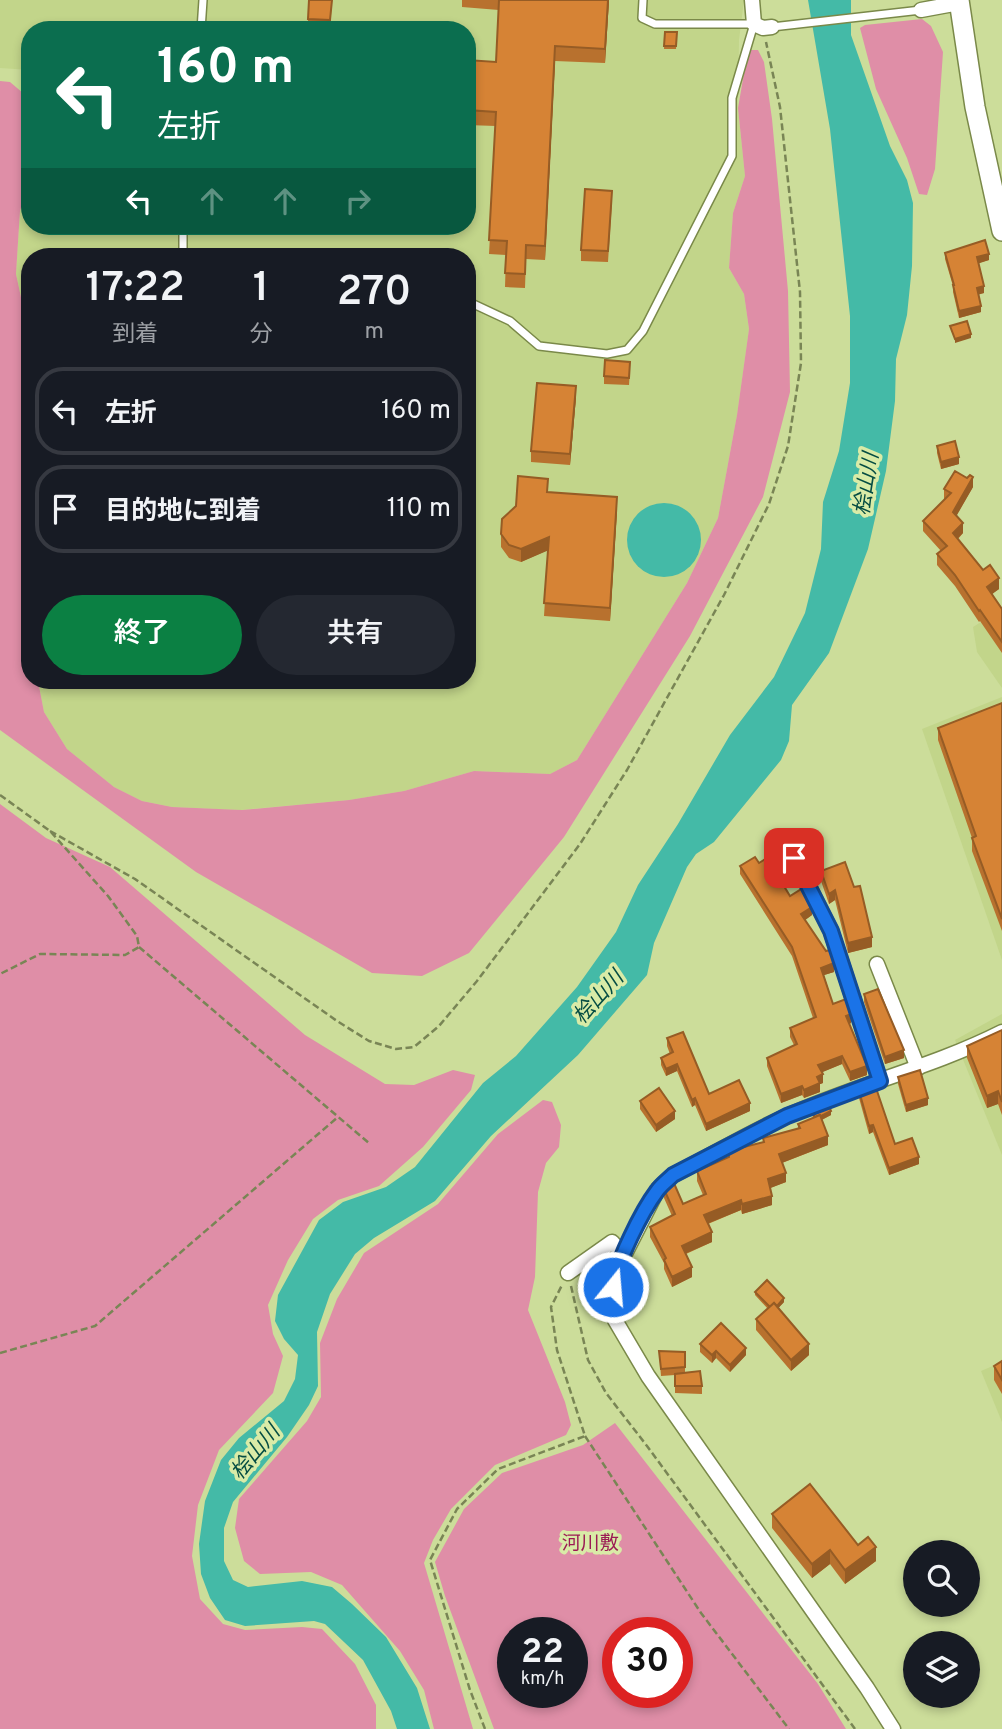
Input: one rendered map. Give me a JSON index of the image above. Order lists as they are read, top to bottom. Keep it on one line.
{"water":["桧山川"],"parks":["河川敷"],"page":{"turn":["160 m","左折"],"eta":["17:22","到着","1","分","270","m"],"list":[{"name":"左折","value":"160 m"},{"name":"目的地に到着","value":"110 m"}],"buttons":["終了","共有"],"speed":"22 km/h","limit":"30"}}
